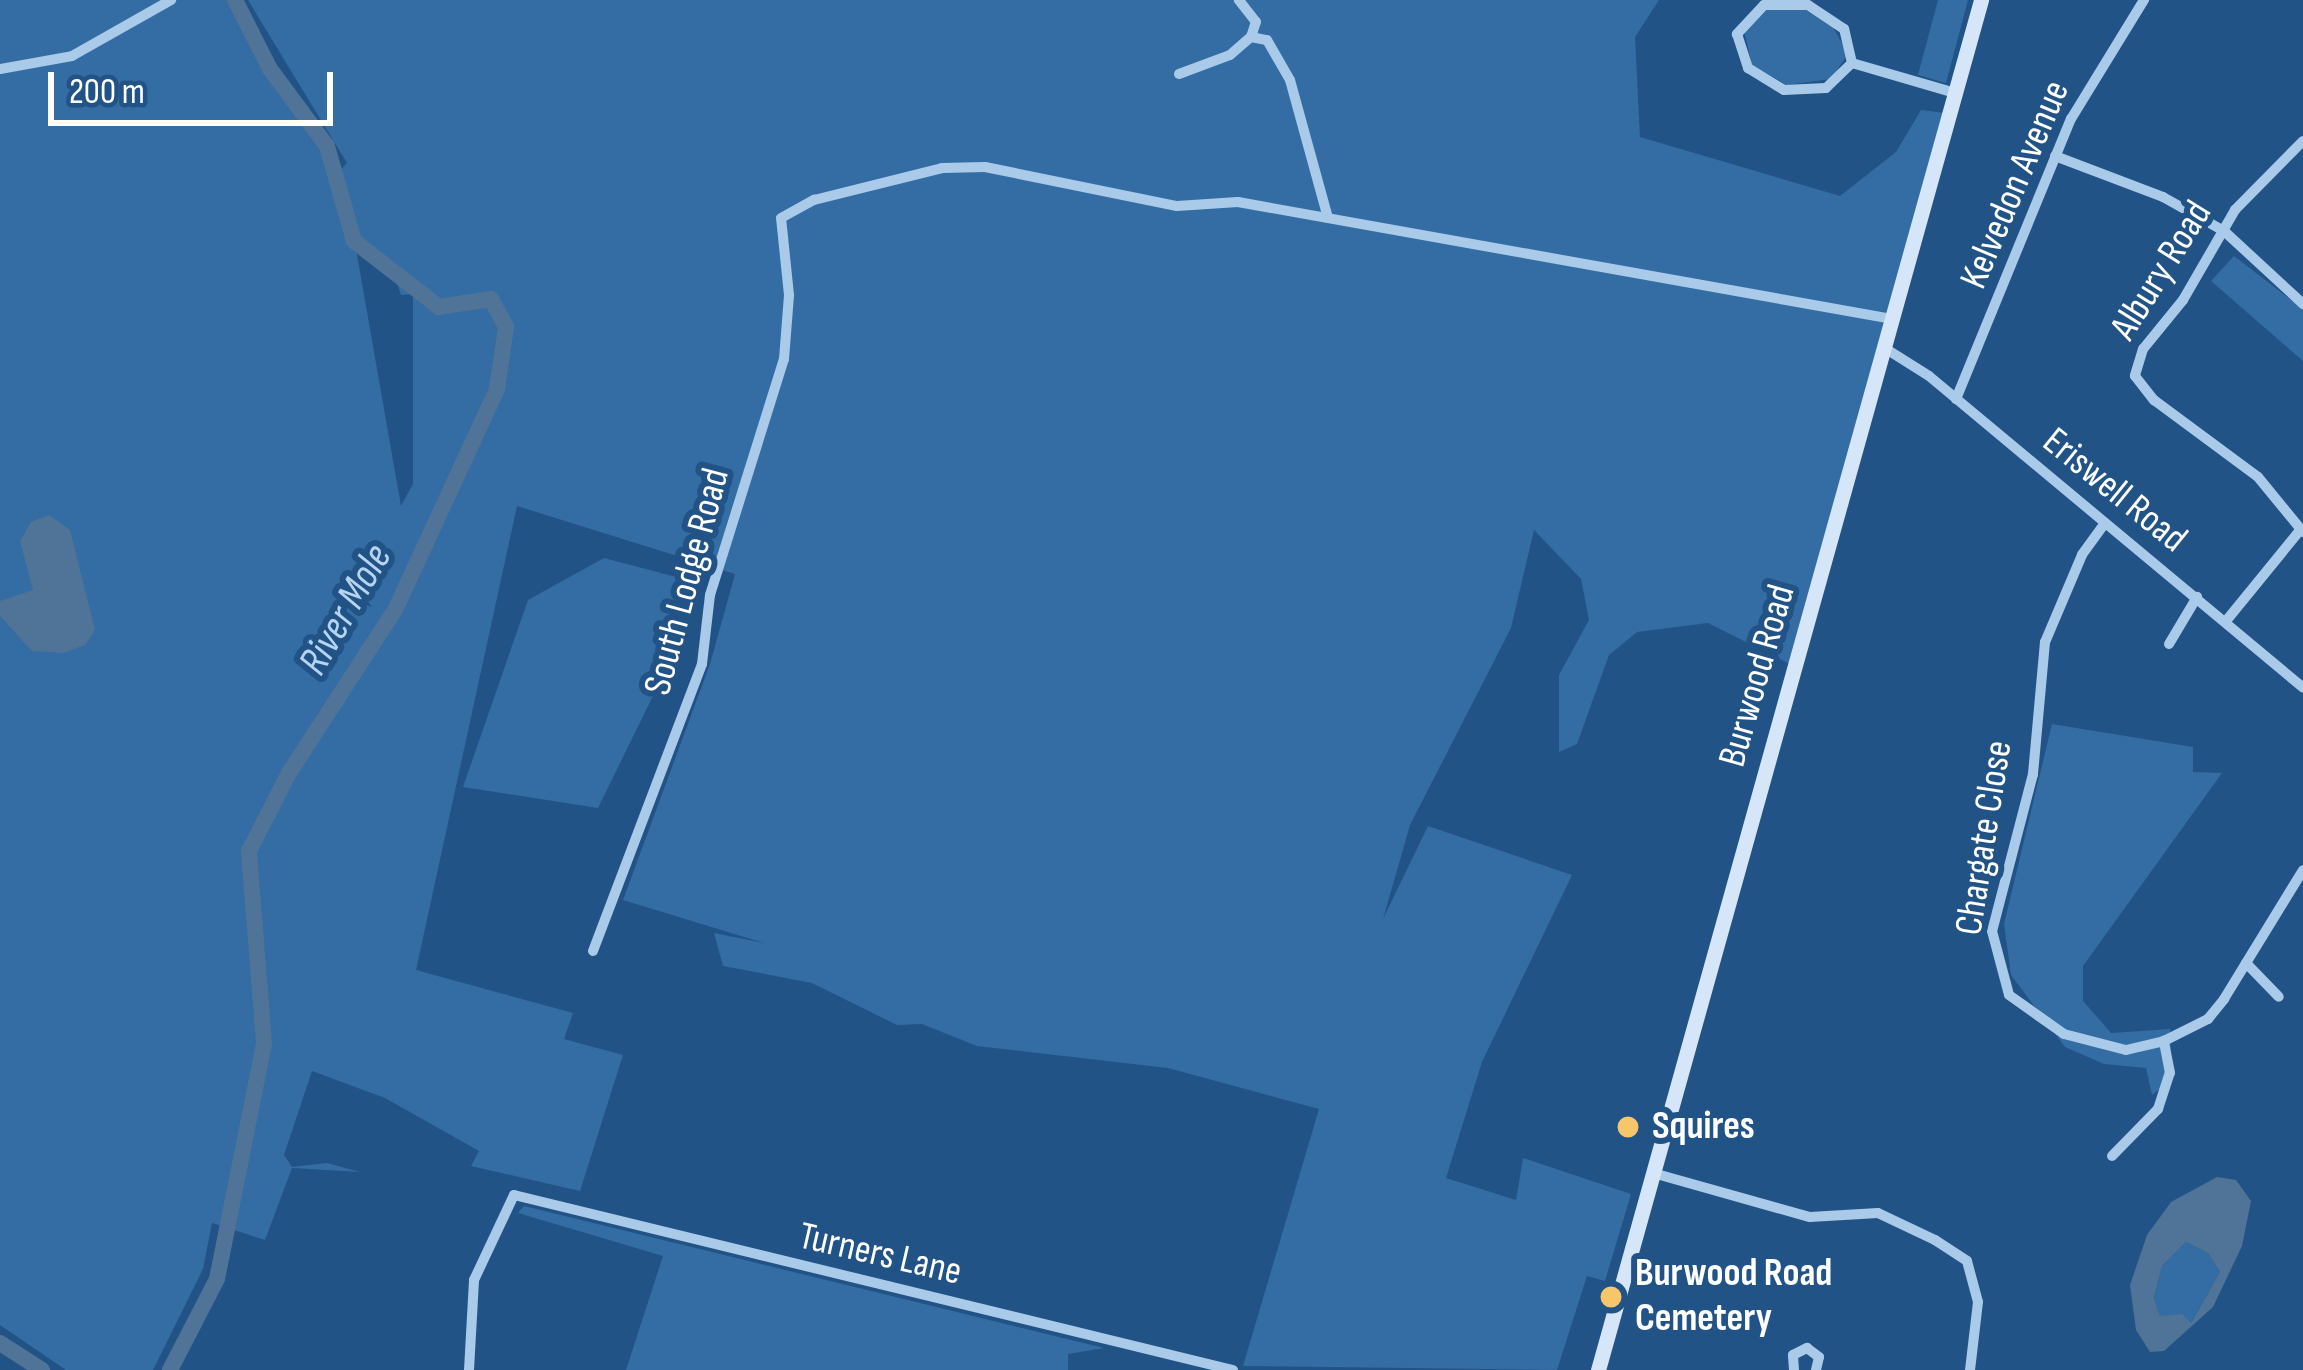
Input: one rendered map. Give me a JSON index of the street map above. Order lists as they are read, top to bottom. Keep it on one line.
{"streets":{"street":["Kelvedon Avenue","Albury Road","Eriswell Road","South Lodge Road","Burwood Road","Chargate Close","Turners Lane"]},"crossings":[["Kelvedon Avenue","Eriswell Road"],["Eriswell Road","Burwood Road"],["Eriswell Road","Chargate Close"]],"water":["River Mole"],"places":["Squires","Burwood Road Cemetery"],"scale_bar":"200 m"}
